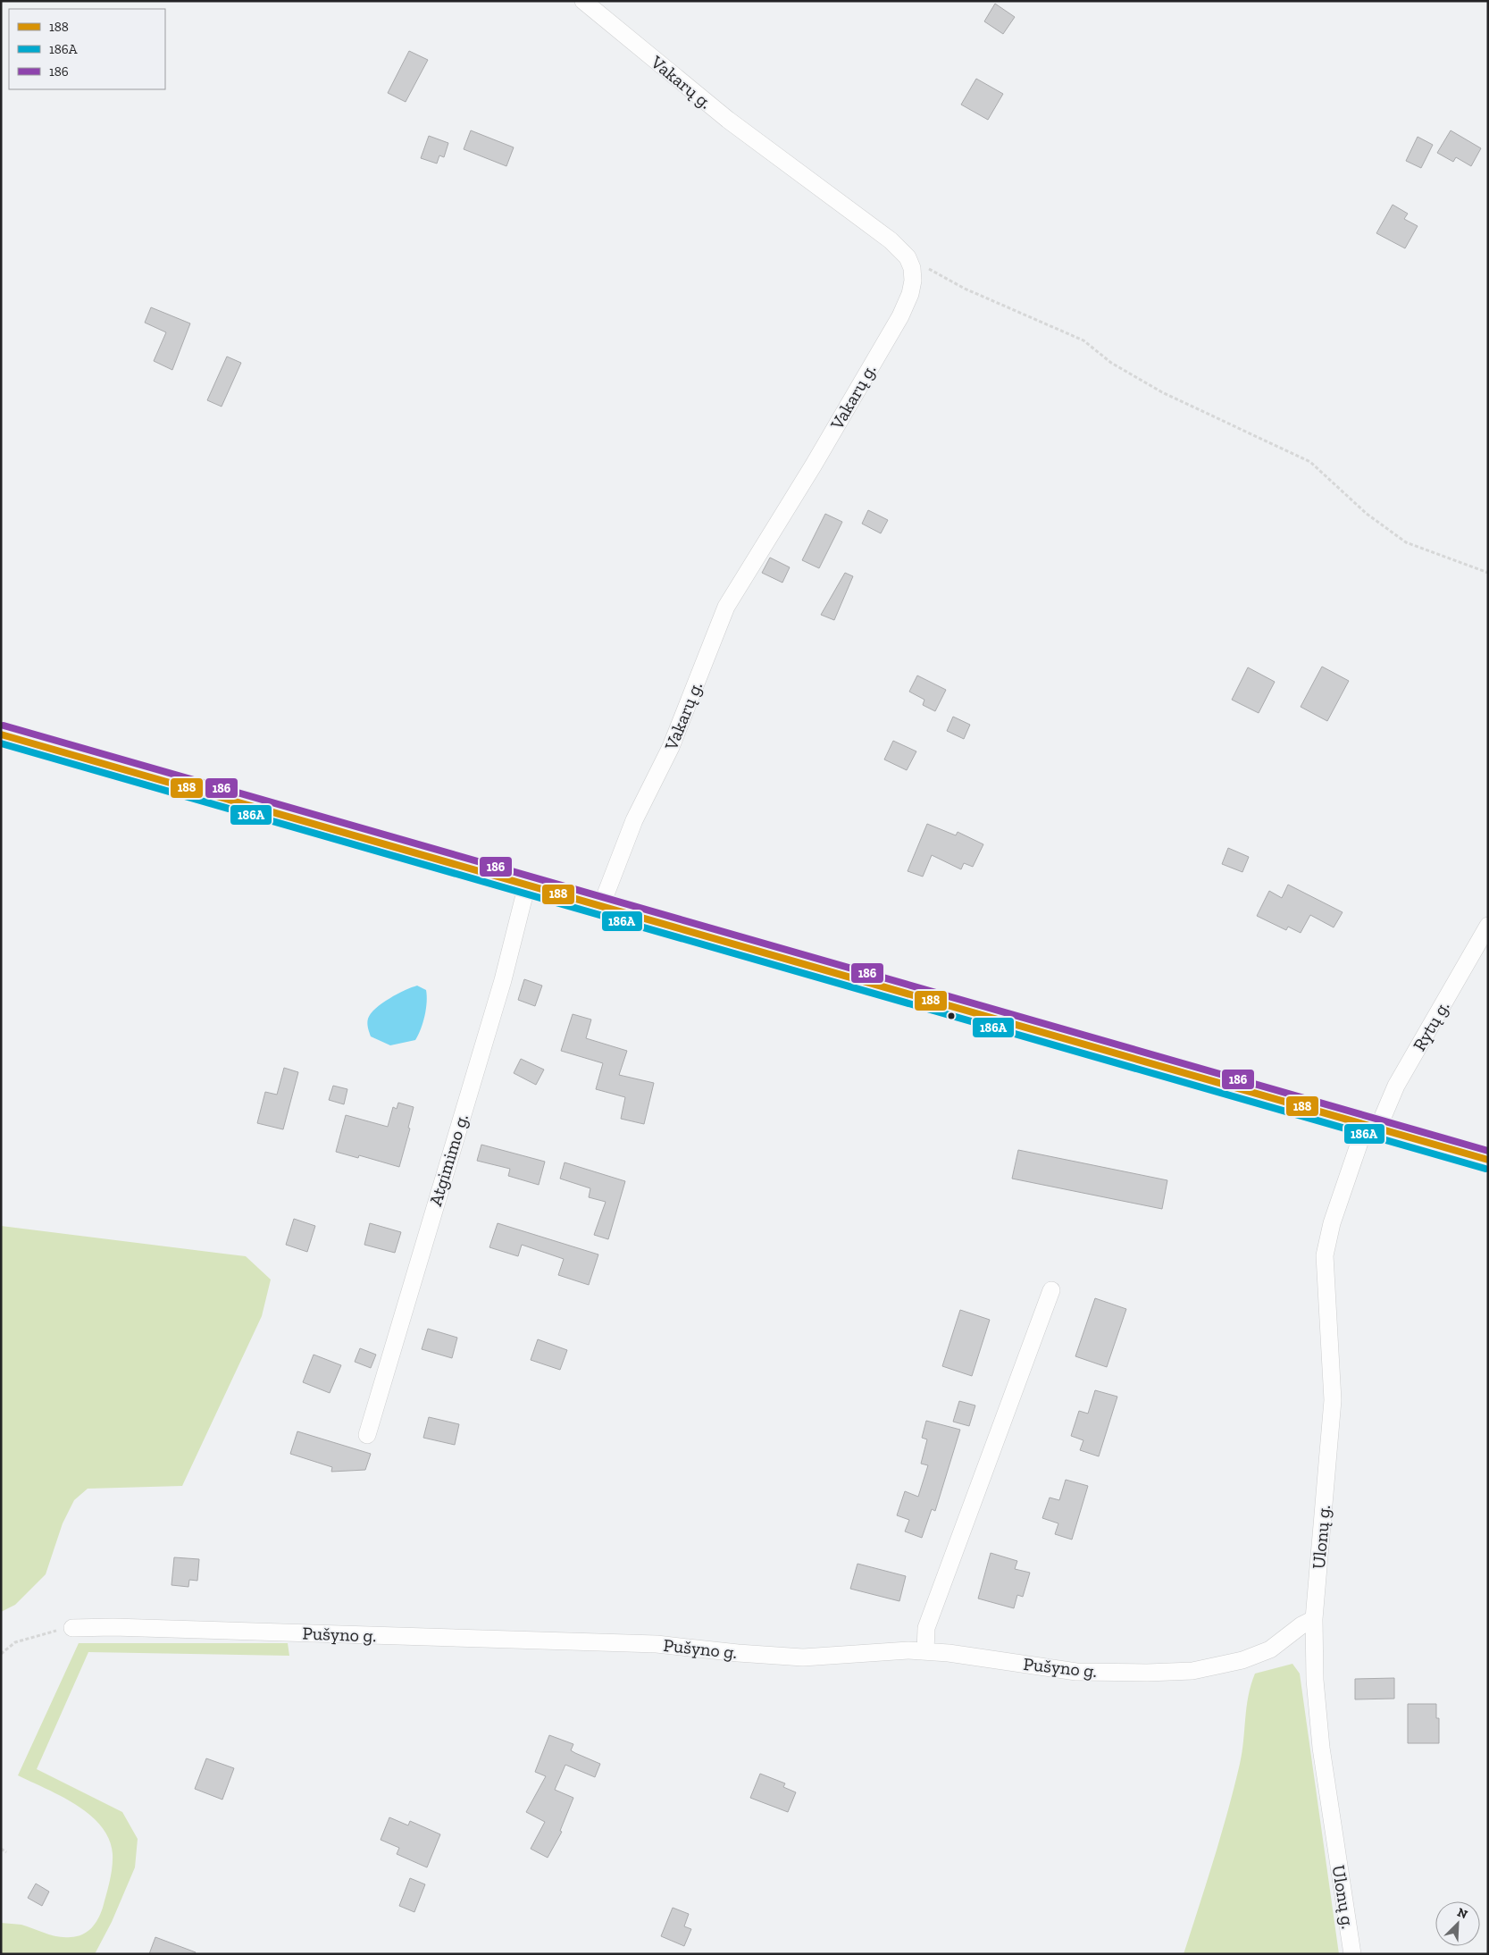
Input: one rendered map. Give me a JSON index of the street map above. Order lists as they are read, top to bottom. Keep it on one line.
{"streets":{"street":["Vakarų g.","Rytų g.","Atgimimo g.","Ulonų g.","Pušyno g."]},"crossings":[["Rytų g.","Ulonų g."],["Ulonų g.","Pušyno g."]],"lines":["transit line 186","transit line 188","transit line 186A"],"legend":["188","186A","186"],"north":"top right"}
